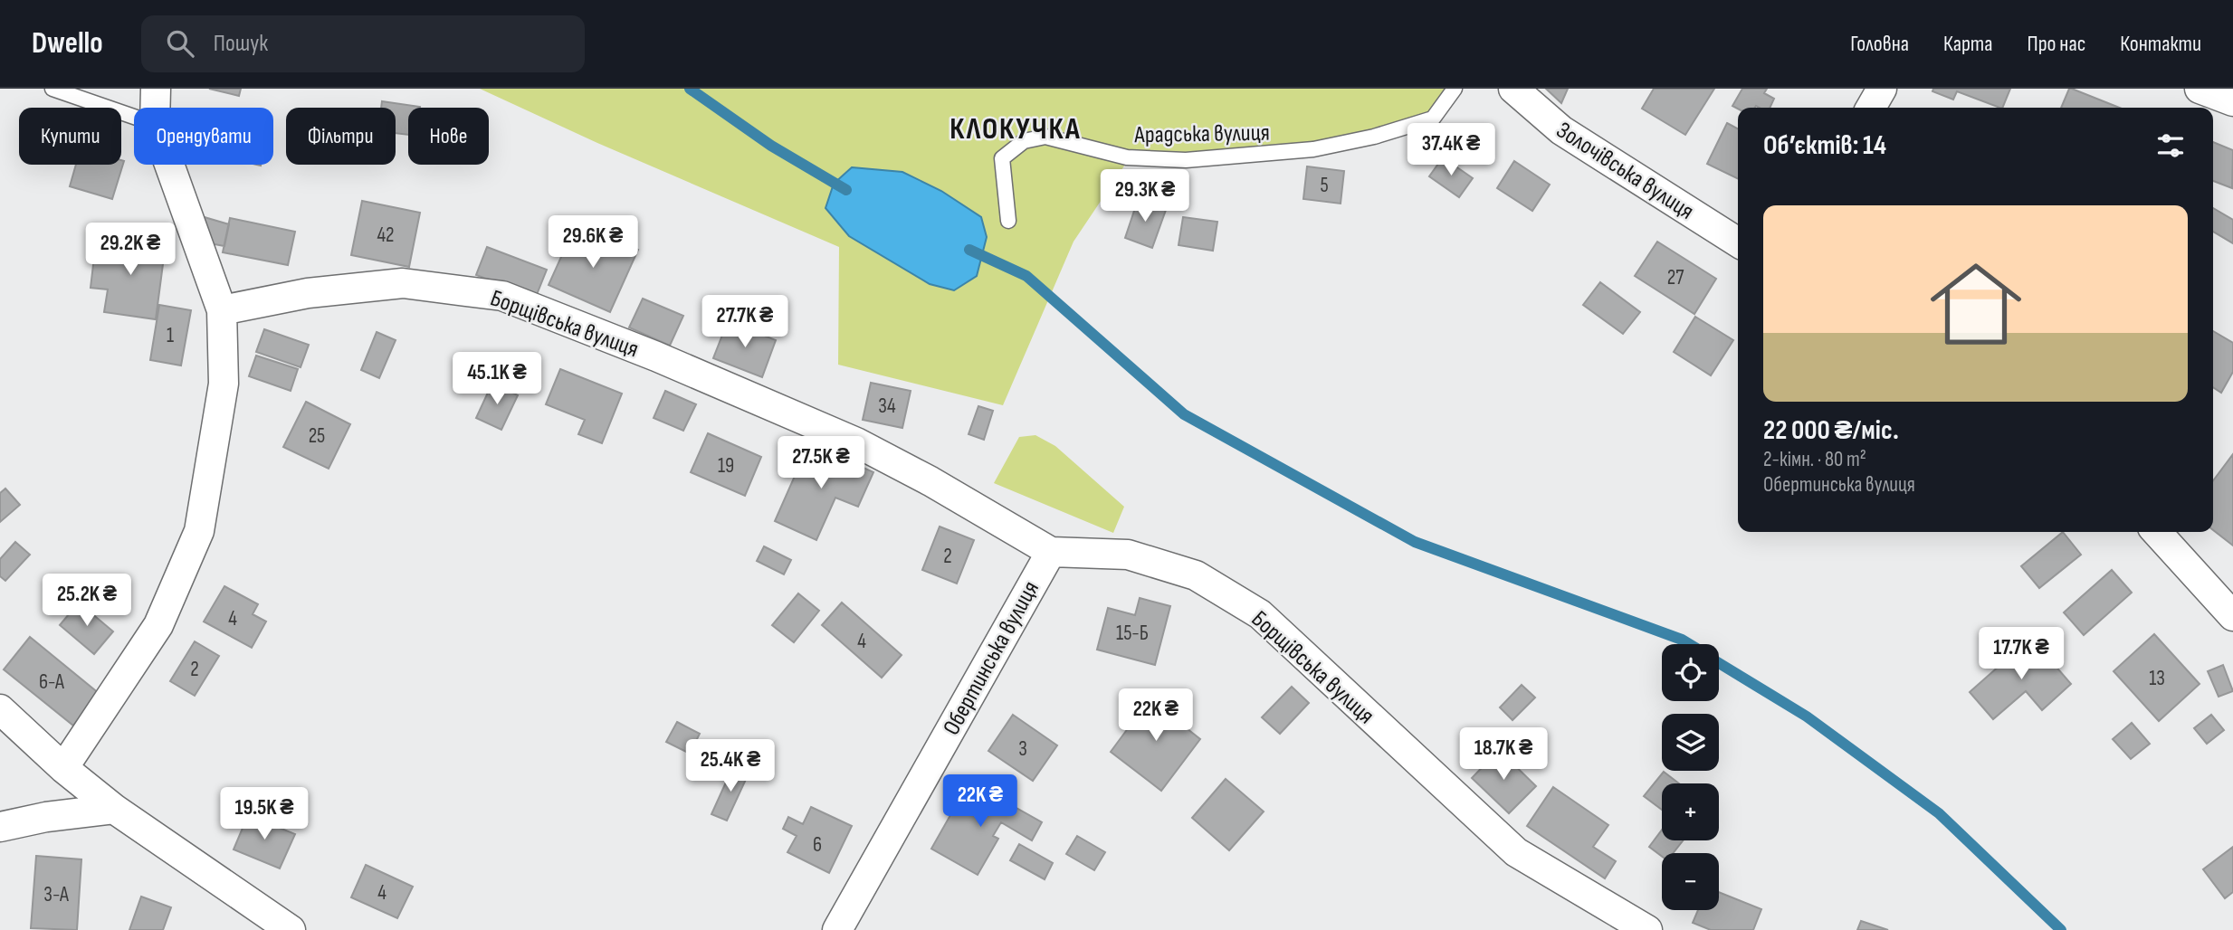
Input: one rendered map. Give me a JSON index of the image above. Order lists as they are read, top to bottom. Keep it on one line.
{"streets":{"street":["Золочівська вулиця","Борщівська вулиця","Обертинська вулиця"],"lane":["Арадська вулиця"]},"crossings":[["Борщівська вулиця","Обертинська вулиця"]],"districts":["КЛОКУЧКА"],"house_numbers":["5","42","27","1","34","25","19","2","4","15-Б","4","2","13","6-А","3","6","4","3-А"],"page":{"header":"Dwello","search":"Пошук","nav":["Головна","Карта","Про нас","Контакти"],"chip":["Купити","Орендувати","Фільтри","Нове"],"heading":"Об’єктів: 14","price":["37.4K ₴","29.3K ₴","29.6K ₴","29.2K ₴","27.7K ₴","45.1K ₴","27.5K ₴","25.2K ₴","17.7K ₴","22K ₴","18.7K ₴","25.4K ₴","22K ₴","19.5K ₴"],"list":[{"name":"22 000 ₴/міс.","note":"2-кімн. · 80 m² · Обертинська вулиця"}],"map_buttons":["+","−"]}}
